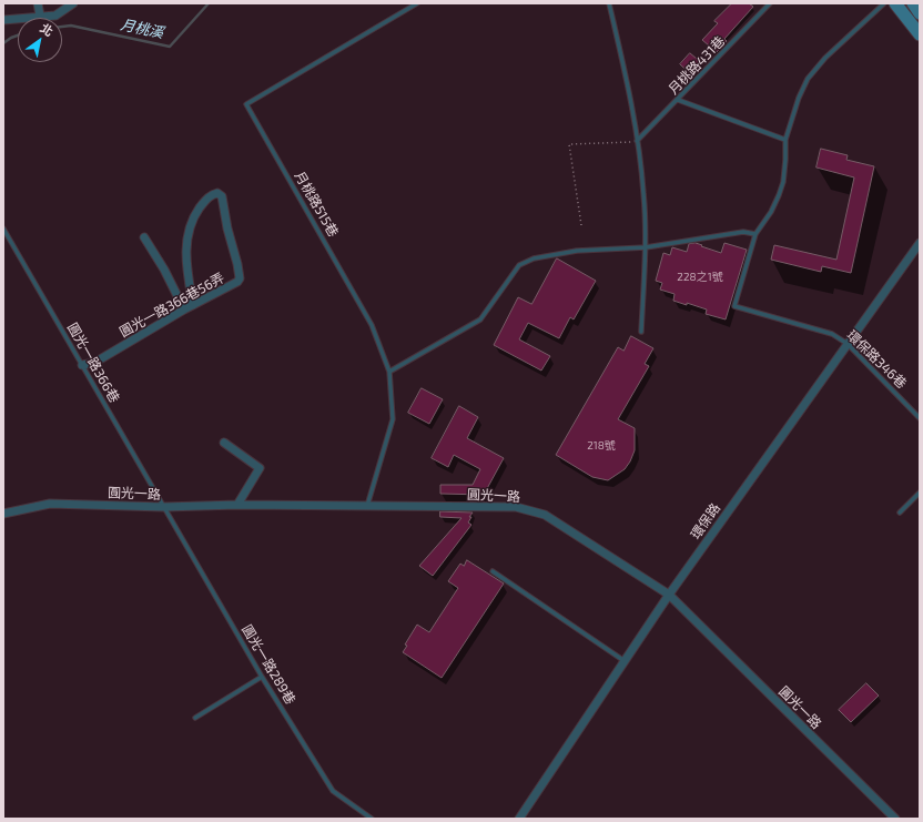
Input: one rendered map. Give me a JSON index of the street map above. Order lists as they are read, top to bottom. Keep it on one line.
{"streets":{"street":["圓光一路366巷56弄","圓光一路","環保路"],"lane":["月桃路431巷","月桃路515巷","環保路346巷","圓光一路366巷","圓光一路289巷"]},"crossings":[["月桃路515巷","圓光一路"],["圓光一路366巷56弄","圓光一路366巷"],["環保路346巷","環保路"],["圓光一路366巷","圓光一路"],["圓光一路366巷","圓光一路289巷"],["圓光一路","環保路"],["圓光一路","圓光一路289巷"]],"water":["月桃溪"],"house_numbers":["228之1號","218號"],"north":"top right"}
